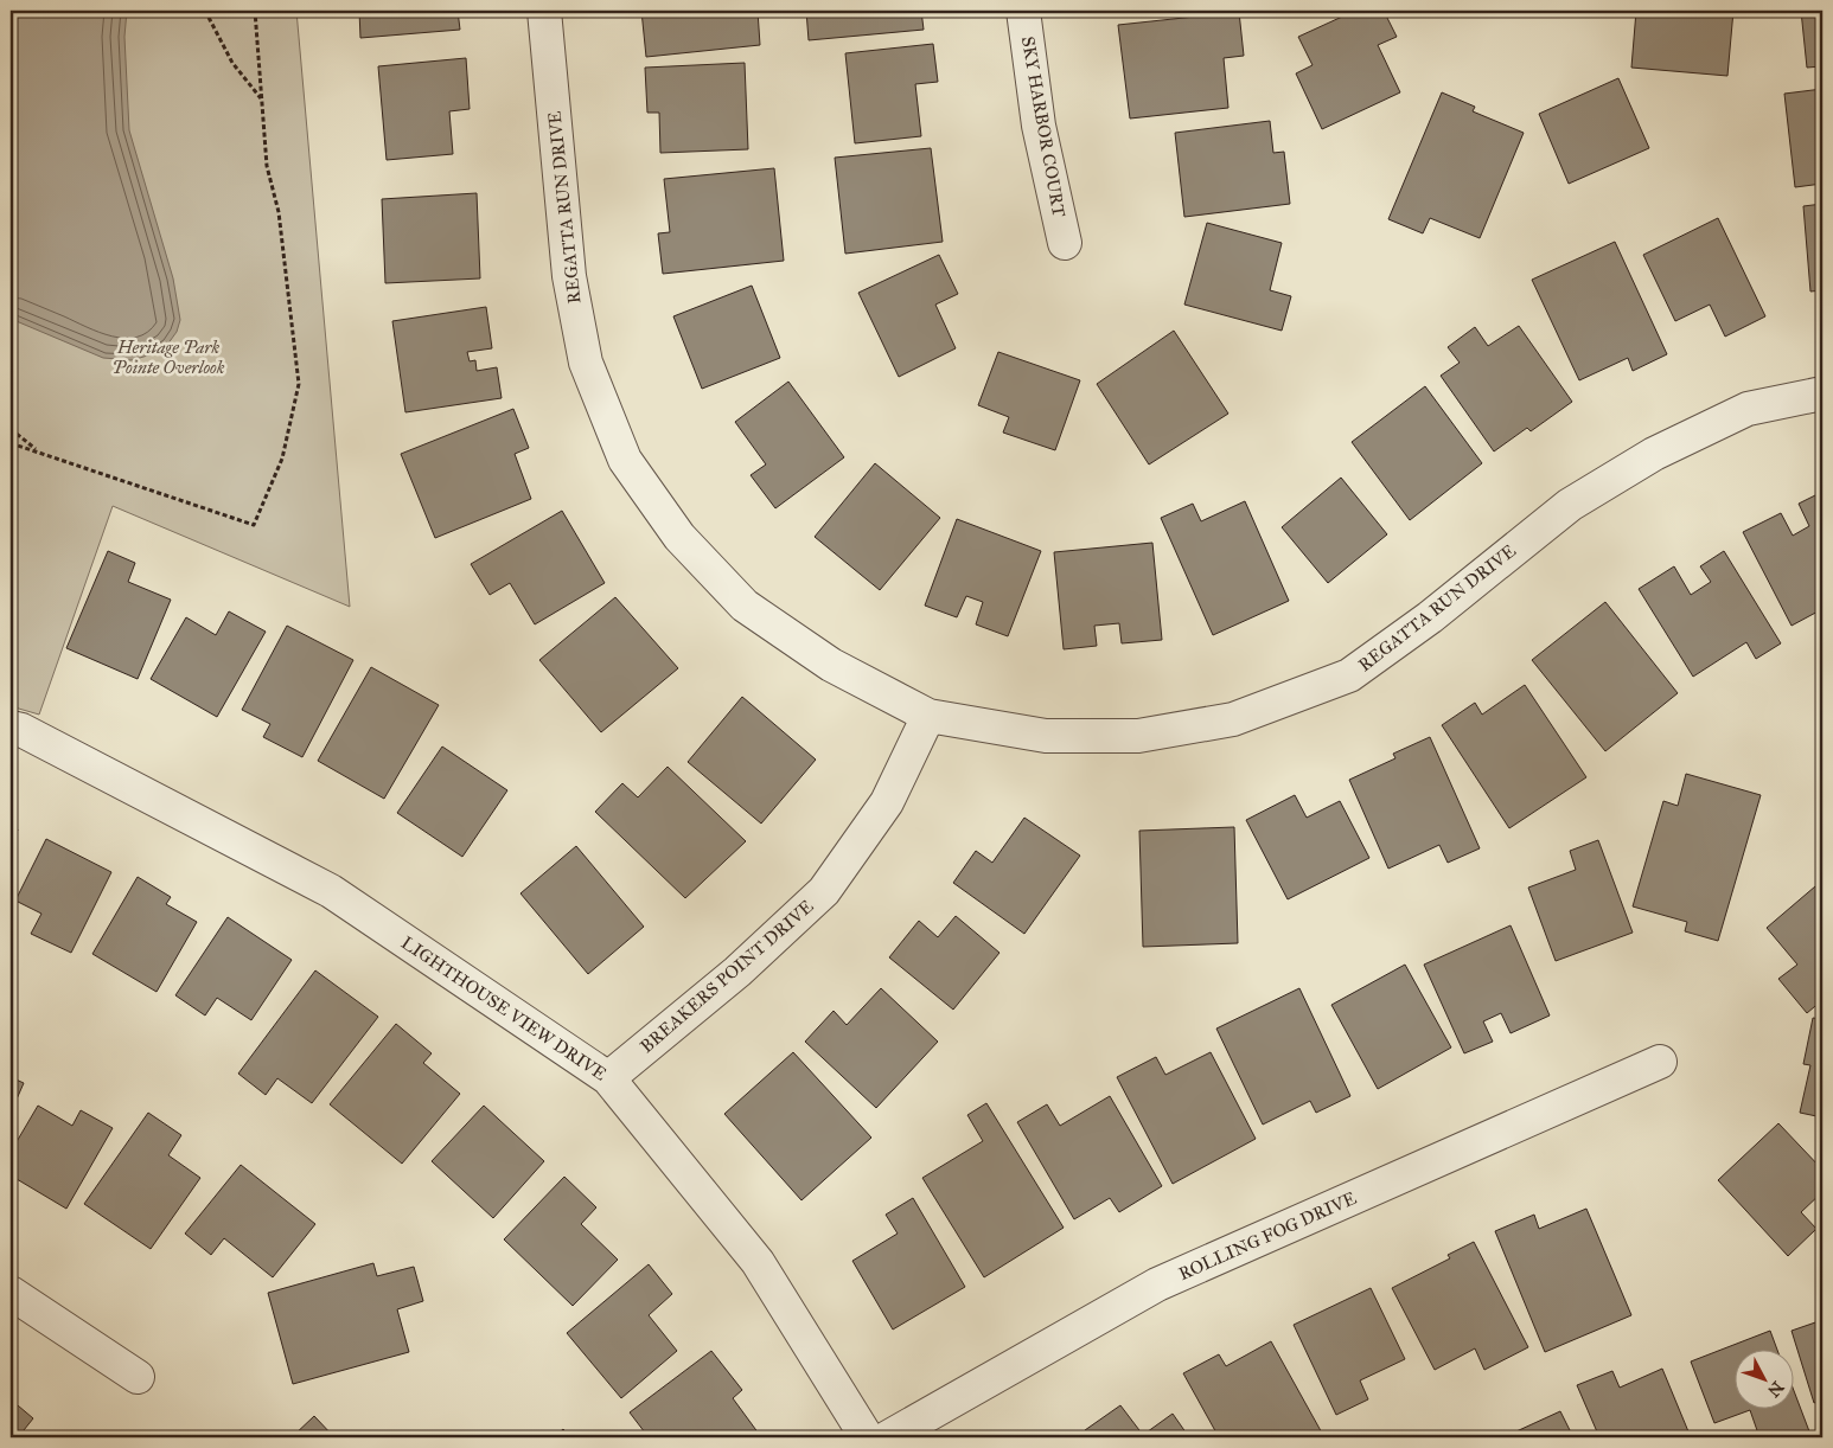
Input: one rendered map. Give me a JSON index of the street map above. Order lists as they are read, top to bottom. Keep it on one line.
{"streets":{"street":["SKY HARBOR COURT","REGATTA RUN DRIVE","BREAKERS POINT DRIVE","LIGHTHOUSE VIEW DRIVE","ROLLING FOG DRIVE"]},"crossings":[["REGATTA RUN DRIVE","BREAKERS POINT DRIVE"],["BREAKERS POINT DRIVE","LIGHTHOUSE VIEW DRIVE"]],"parks":["Heritage Park Pointe Overlook"],"north":"bottom right"}
